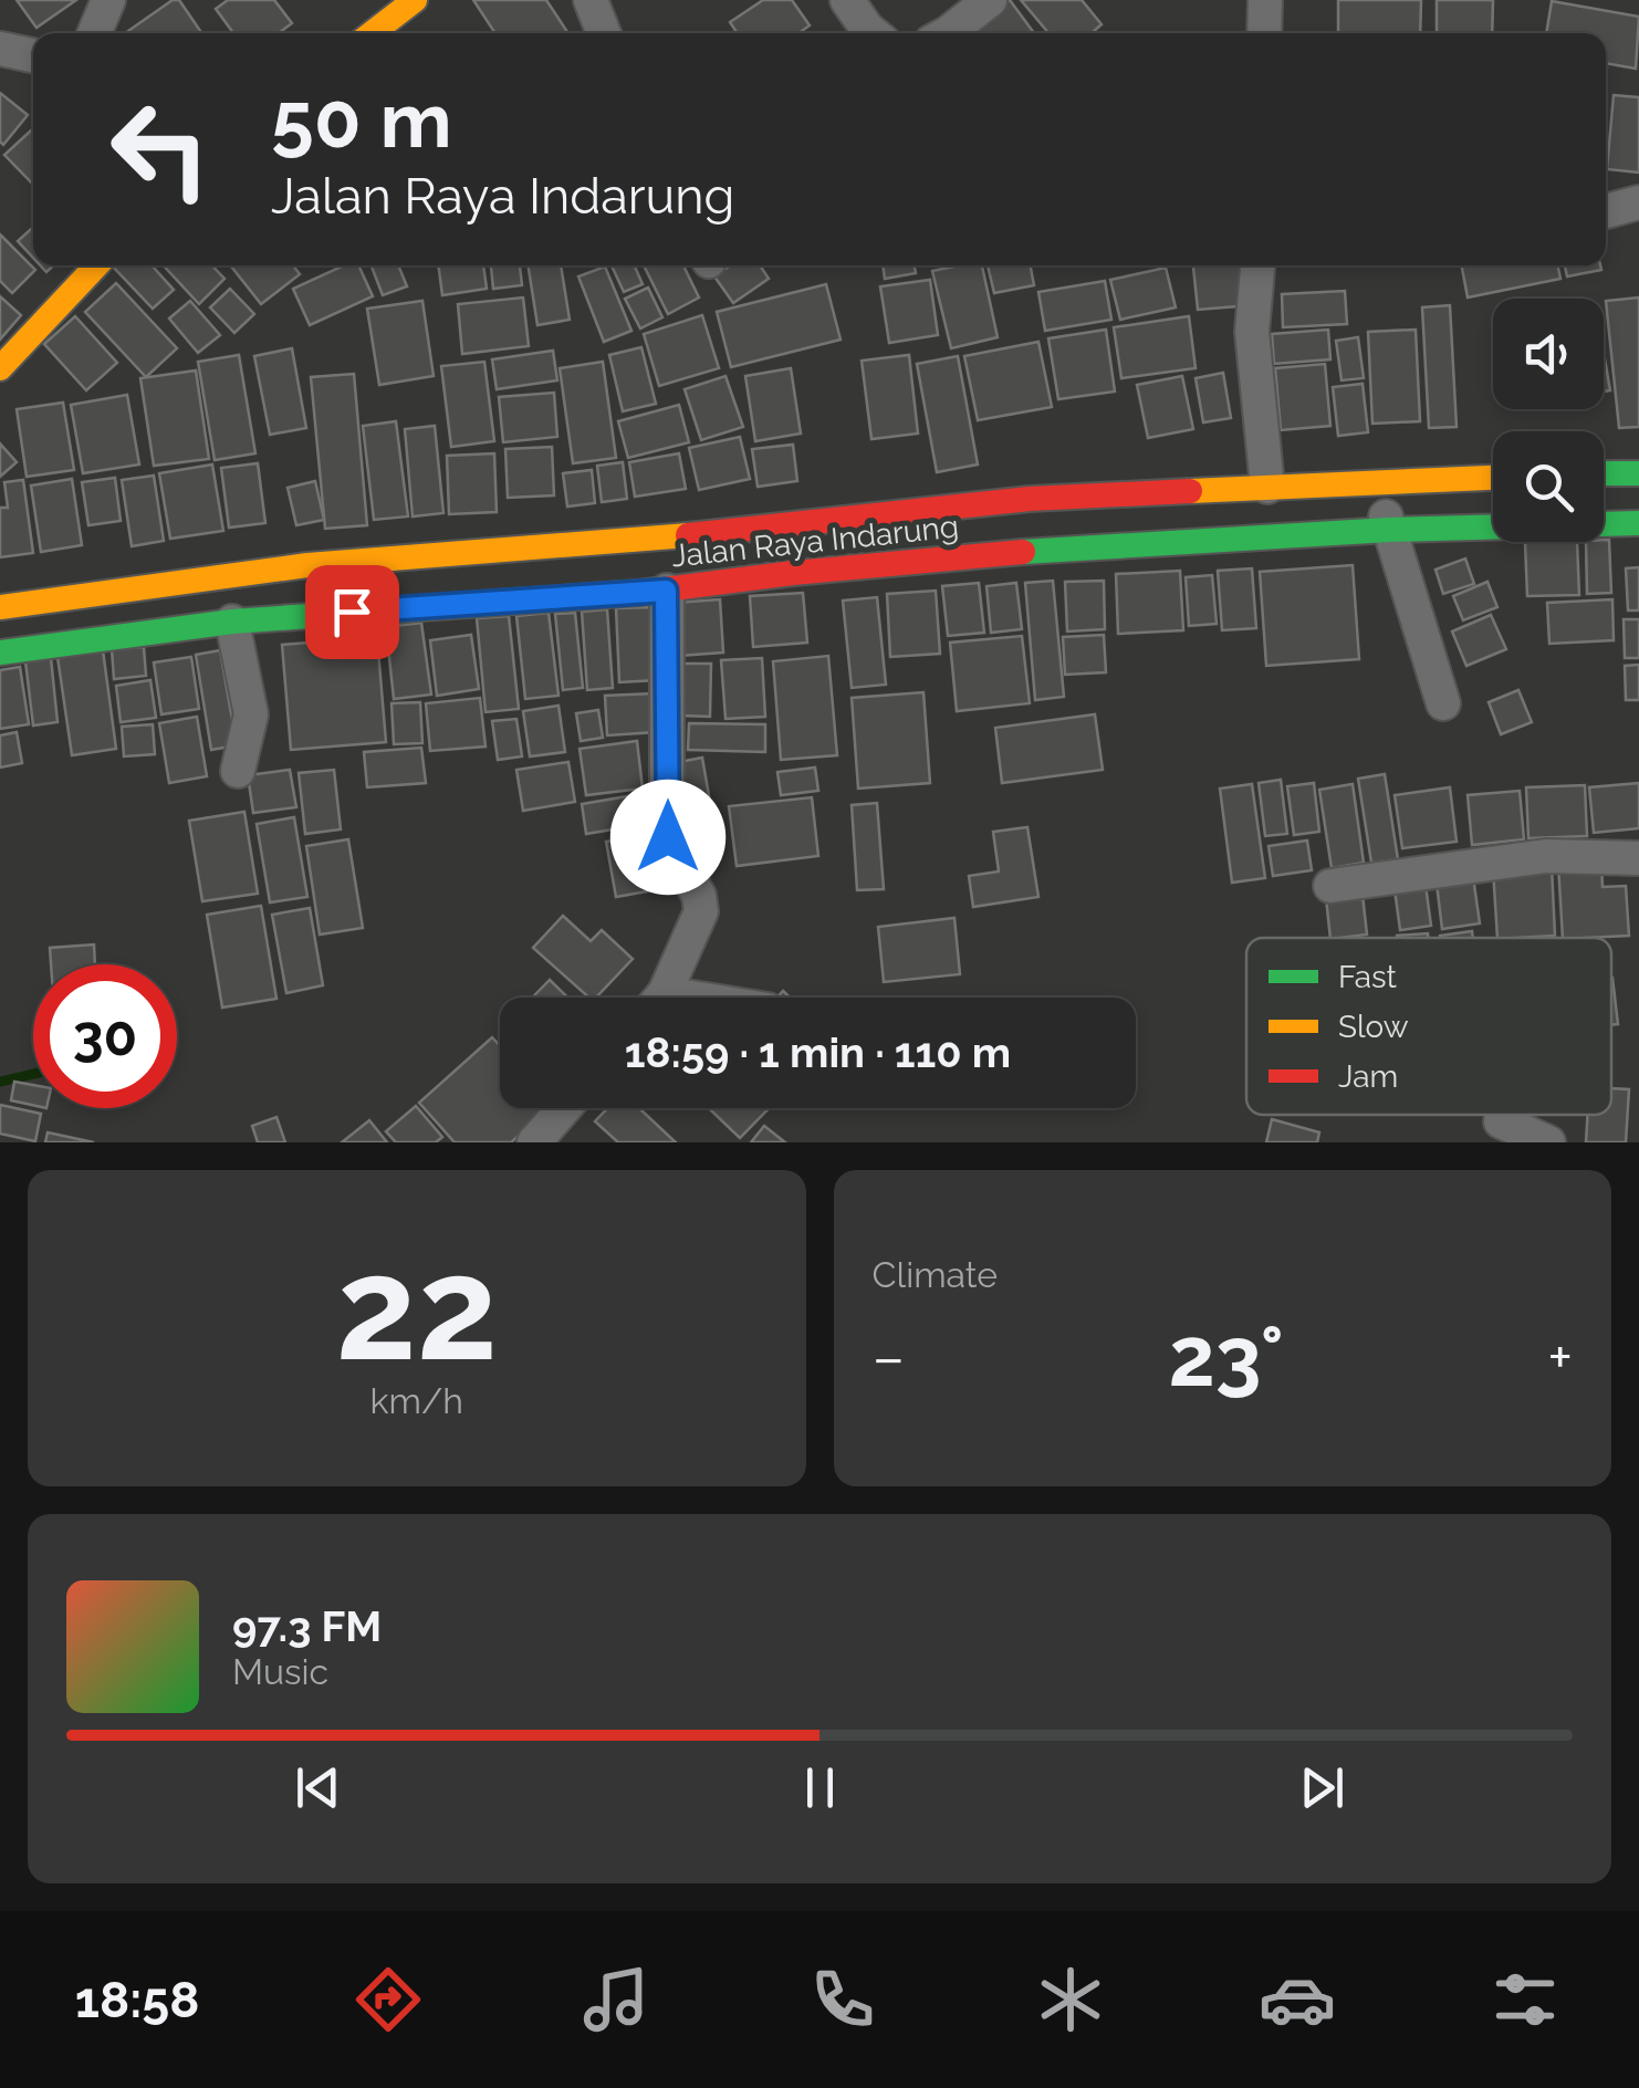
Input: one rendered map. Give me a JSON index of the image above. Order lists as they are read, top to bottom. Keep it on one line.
{"streets":{"main road":["Jalan Raya Indarung"]},"legend":["Fast","Slow","Jam"],"page":{"turn":["50 m","Jalan Raya Indarung"],"limit":"30","trip":"18:59 · 1 min · 110 m","tile":[["22","km/h"],"Climate"],"heat":["−","23°","+"],"song":["97.3 FM","Music"],"tabs":"18:58"}}
